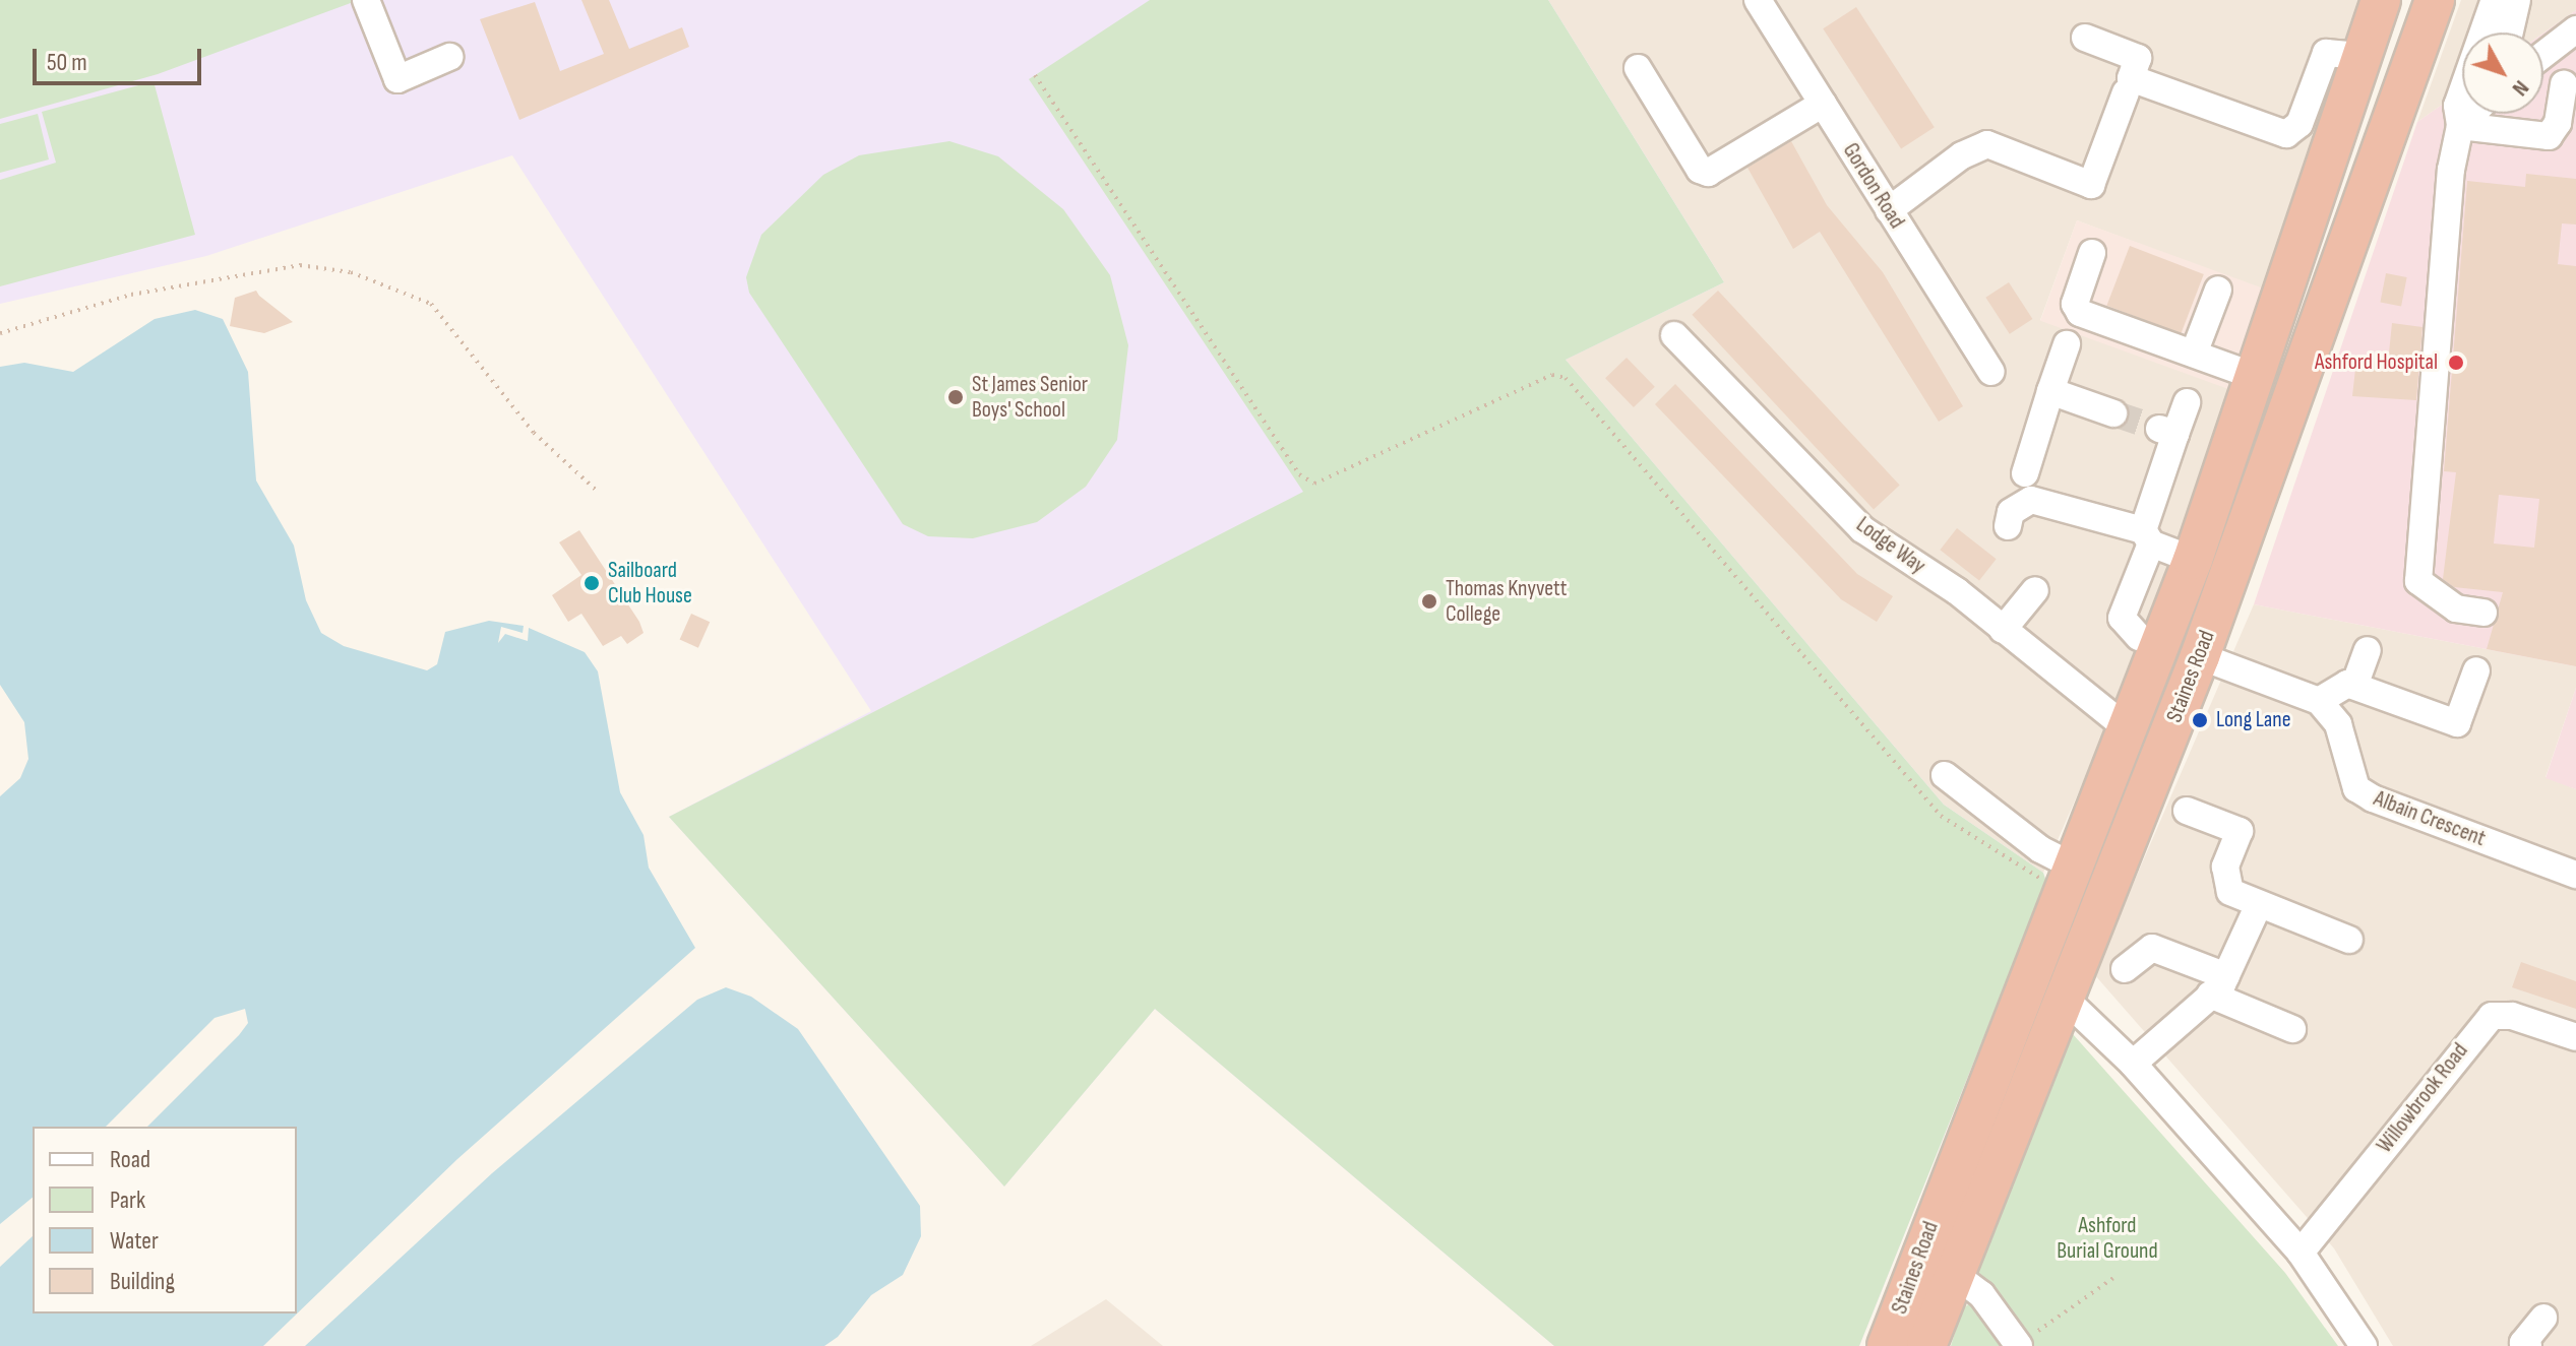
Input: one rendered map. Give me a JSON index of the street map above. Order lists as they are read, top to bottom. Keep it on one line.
{"streets":{"highway":["Staines Road"],"street":["Gordon Road","Lodge Way","Albain Crescent","Willowbrook Road"]},"crossings":[["Lodge Way","Staines Road"]],"parks":["Ashford Burial Ground"],"places":["Ashford Hospital","St James Senior Boys' School","Sailboard Club House","Thomas Knyvett College","Long Lane"],"legend":["Road","Park","Water","Building"],"scale_bar":"50 m","north":"bottom right"}
